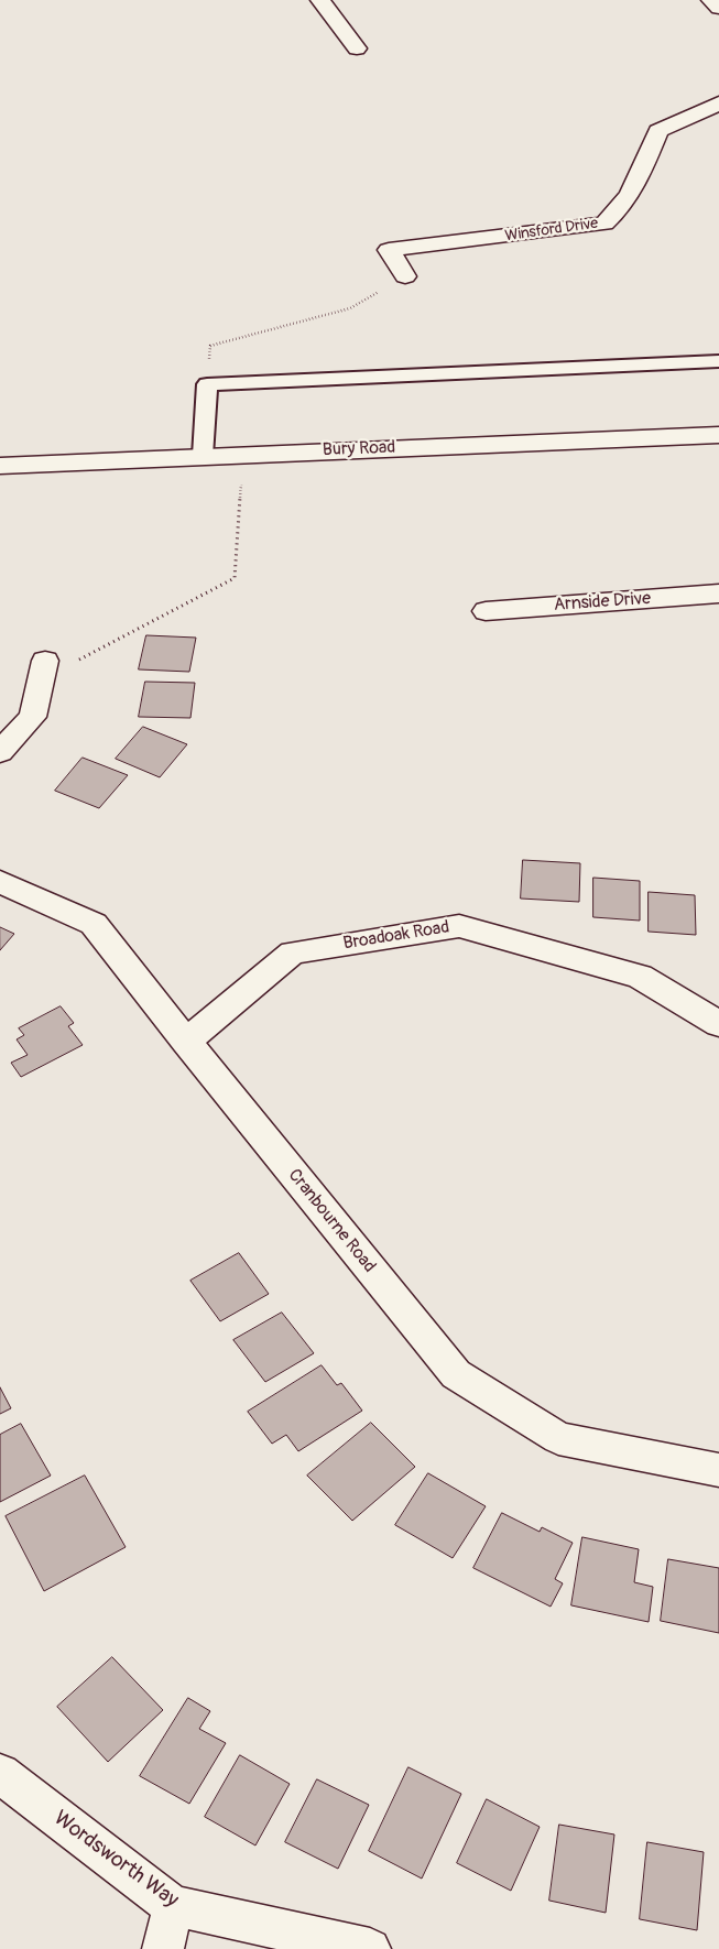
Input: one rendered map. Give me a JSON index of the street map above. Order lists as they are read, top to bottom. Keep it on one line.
{"streets":{"street":["Winsford Drive","Bury Road","Arnside Drive","Broadoak Road","Cranbourne Road","Wordsworth Way"]},"crossings":[["Broadoak Road","Cranbourne Road"]]}
